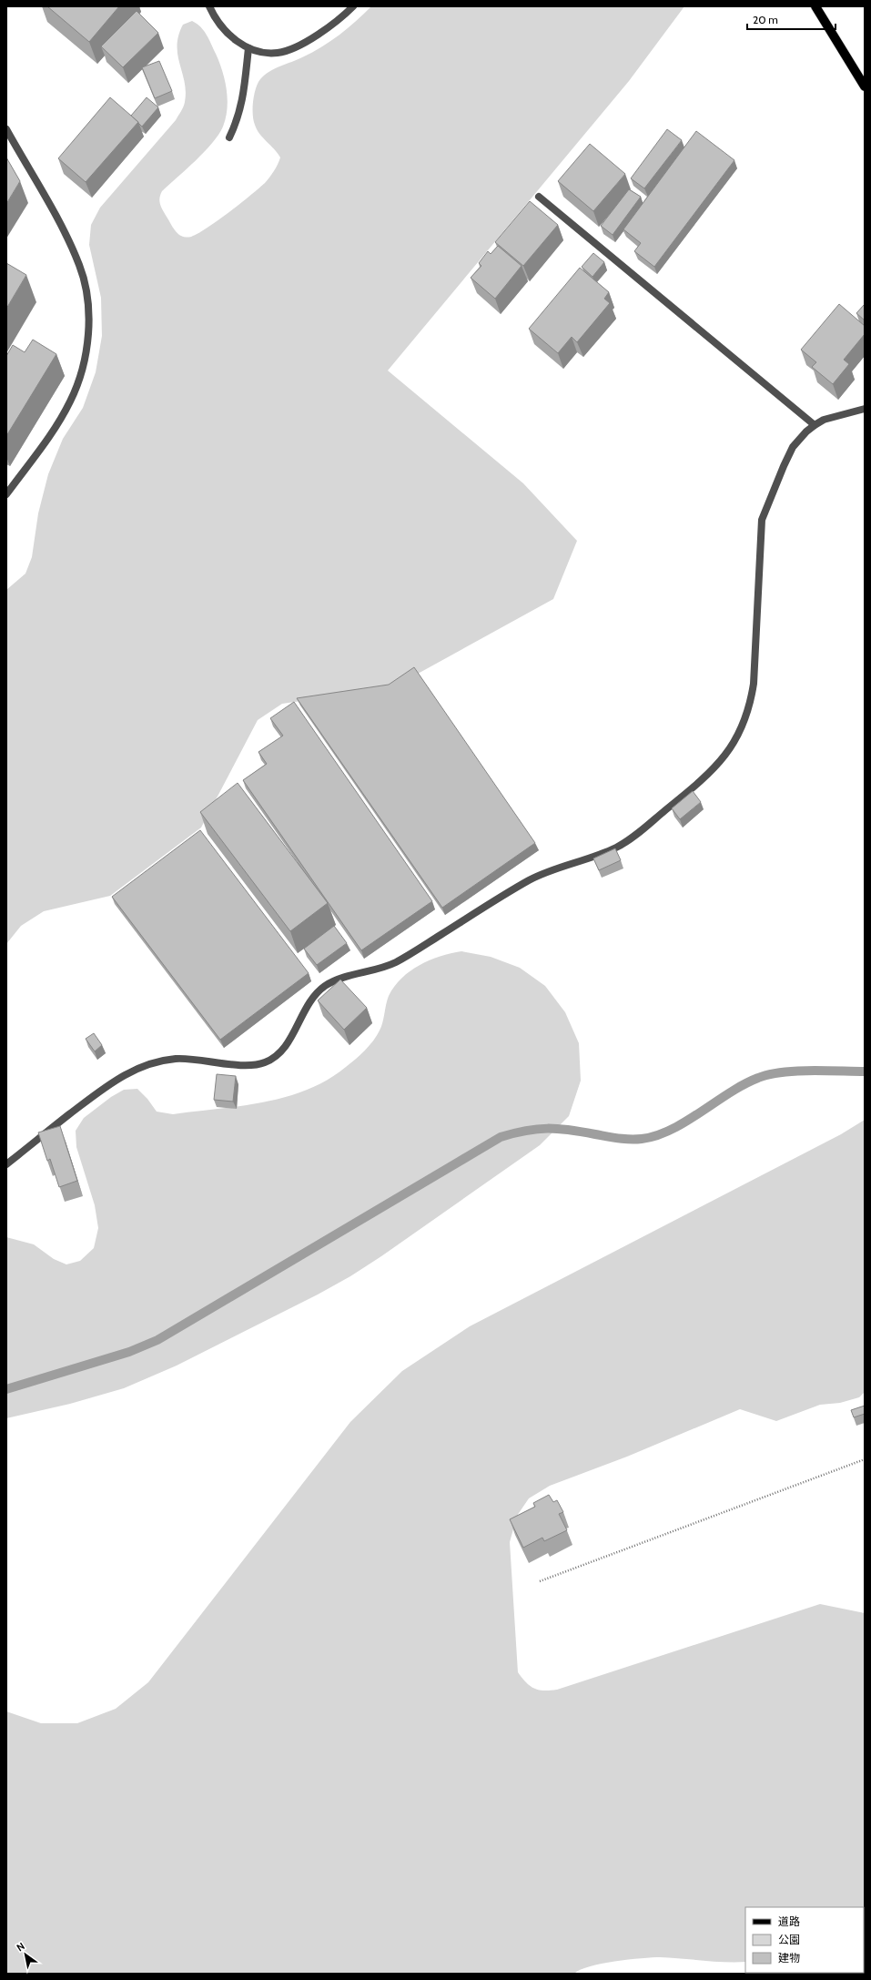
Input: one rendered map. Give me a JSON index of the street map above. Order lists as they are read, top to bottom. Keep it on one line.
{"legend":["道路","公園","建物"],"scale_bar":"20 m","north":"top left"}
